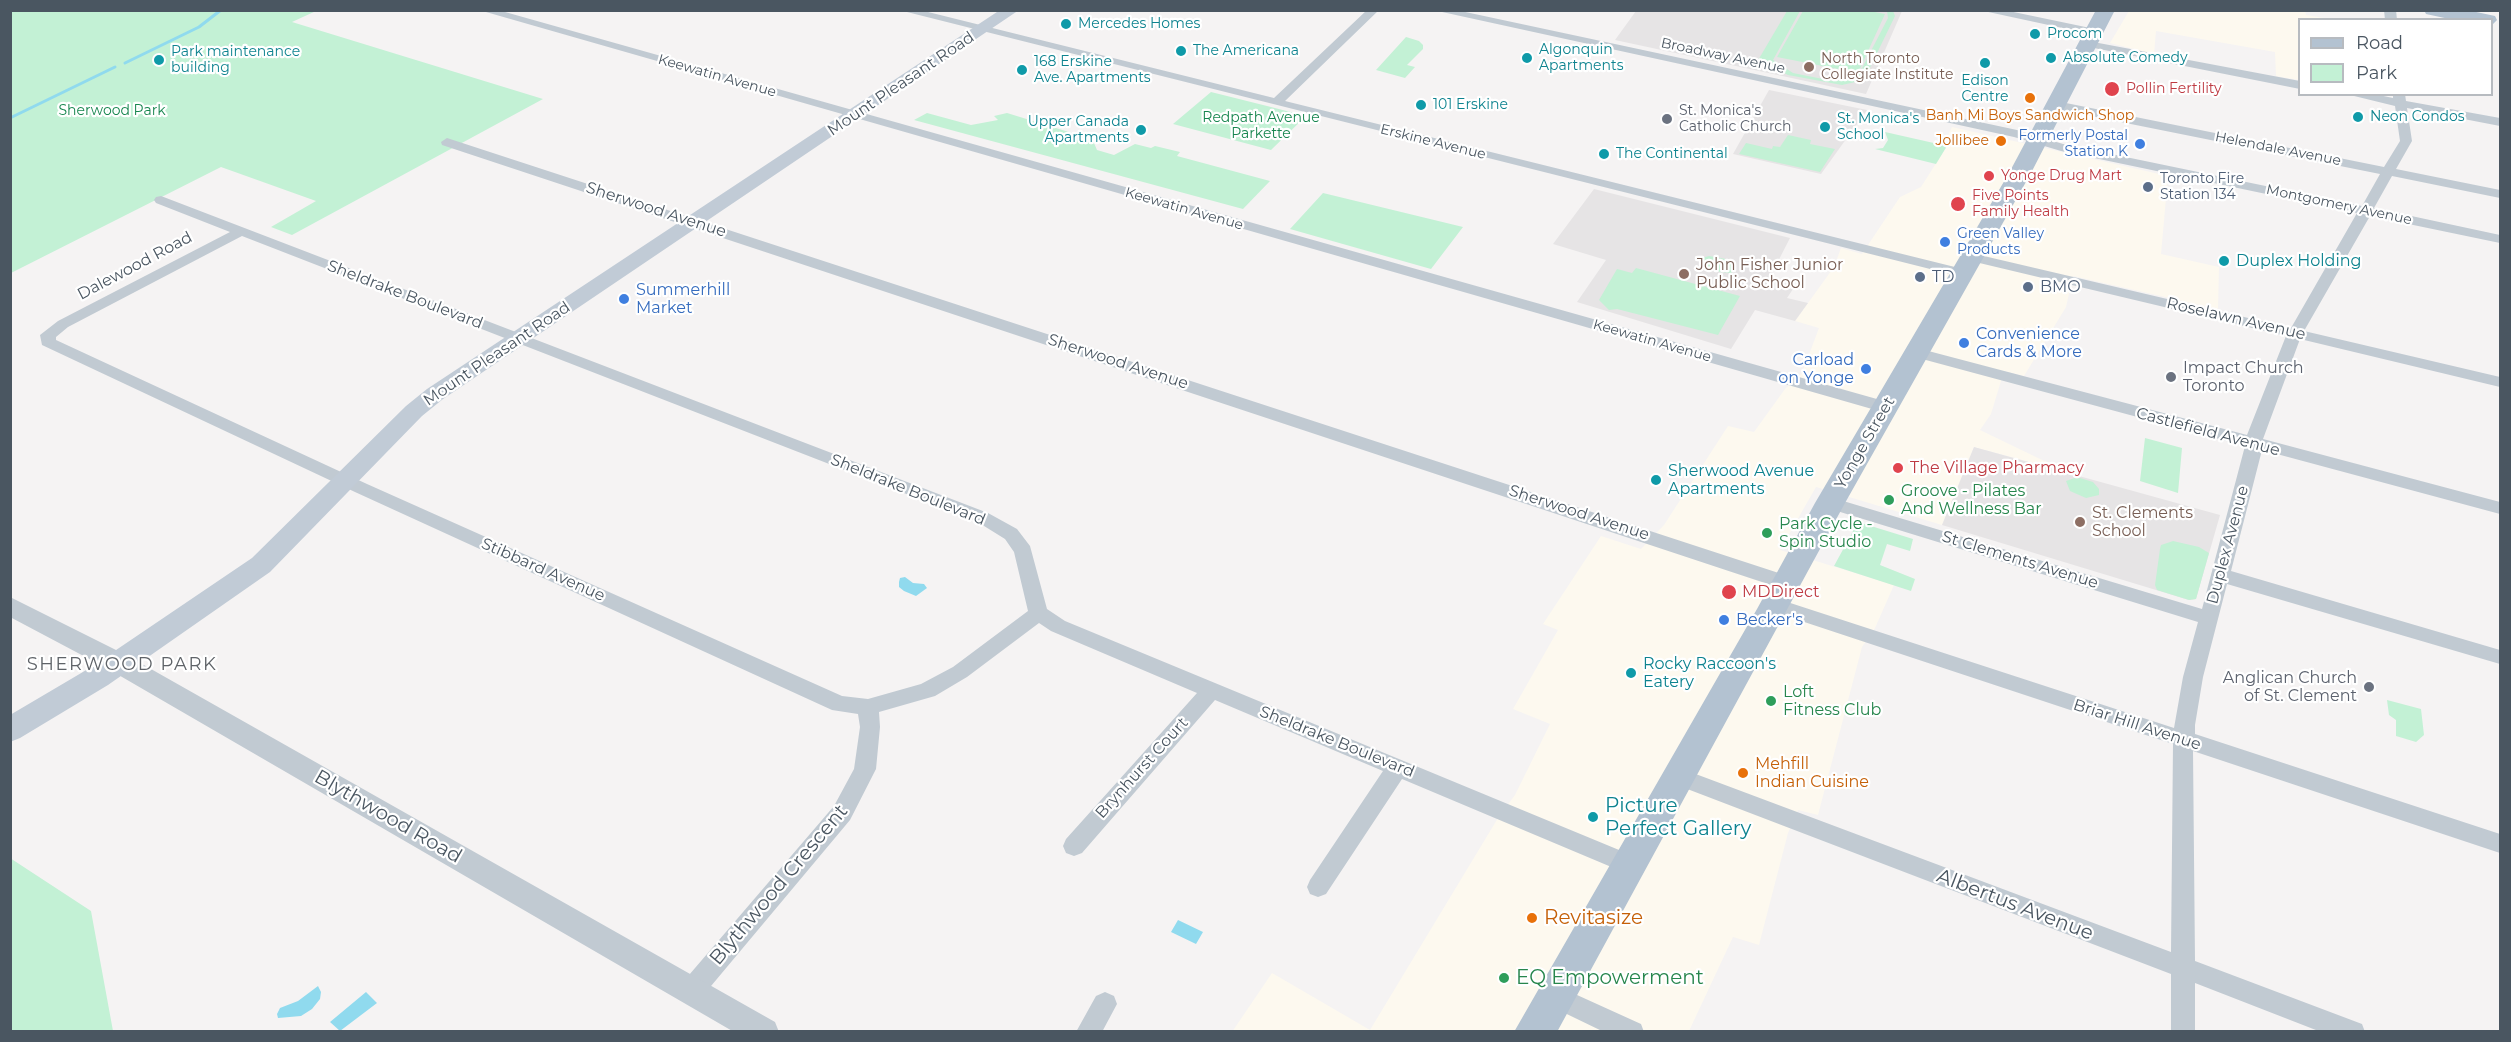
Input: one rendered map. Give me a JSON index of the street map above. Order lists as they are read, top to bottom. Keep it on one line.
{"streets":{"main road":["Mount Pleasant Road","Yonge Street"],"street":["Broadway Avenue","Keewatin Avenue","Erskine Avenue","Helendale Avenue","Montgomery Avenue","Sherwood Avenue","Dalewood Road","Sheldrake Boulevard","Roselawn Avenue","Castlefield Avenue","Duplex Avenue","St Clements Avenue","Stibbard Avenue","Briar Hill Avenue","Brynhurst Court","Blythwood Road","Blythwood Crescent","Albertus Avenue"]},"crossings":[["Broadway Avenue","Montgomery Avenue"],["Broadway Avenue","Yonge Street"],["Keewatin Avenue","Mount Pleasant Road"],["Keewatin Avenue","Yonge Street"],["Mount Pleasant Road","Erskine Avenue"],["Mount Pleasant Road","Sherwood Avenue"],["Mount Pleasant Road","Sheldrake Boulevard"],["Mount Pleasant Road","Stibbard Avenue"],["Mount Pleasant Road","Blythwood Road"],["Erskine Avenue","Roselawn Avenue"],["Erskine Avenue","Yonge Street"],["Helendale Avenue","Yonge Street"],["Helendale Avenue","Duplex Avenue"],["Montgomery Avenue","Yonge Street"],["Montgomery Avenue","Duplex Avenue"],["Sherwood Avenue","Yonge Street"],["Sherwood Avenue","Briar Hill Avenue"],["Dalewood Road","Sheldrake Boulevard"],["Dalewood Road","Stibbard Avenue"],["Sheldrake Boulevard","Yonge Street"],["Sheldrake Boulevard","Stibbard Avenue"],["Sheldrake Boulevard","Brynhurst Court"],["Roselawn Avenue","Yonge Street"],["Roselawn Avenue","Duplex Avenue"],["Castlefield Avenue","Yonge Street"],["Castlefield Avenue","Duplex Avenue"],["Yonge Street","St Clements Avenue"],["Yonge Street","Briar Hill Avenue"],["Yonge Street","Albertus Avenue"],["Duplex Avenue","St Clements Avenue"],["Duplex Avenue","Briar Hill Avenue"],["Duplex Avenue","Albertus Avenue"],["Stibbard Avenue","Blythwood Crescent"],["Blythwood Road","Blythwood Crescent"]],"districts":["SHERWOOD PARK"],"parks":["Sherwood Park","Redpath Avenue Parkette"],"places":["Mercedes Homes","Procom","The Americana","Algonquin Apartments","Absolute Comedy","Park maintenance building","Edison Centre","North Toronto Collegiate Institute","168 Erskine Ave. Apartments","Pollin Fertility","Banh Mi Boys Sandwich Shop","101 Erskine","Neon Condos","St. Monica's Catholic Church","St. Monica's School","Upper Canada Apartments","Jollibee","Formerly Postal Station K","The Continental","Yonge Drug Mart","Toronto Fire Station 134","Five Points Family Health","Green Valley Products","Duplex Holding","John Fisher Junior Public School","TD","BMO","Summerhill Market","Convenience Cards & More","Carload on Yonge","Impact Church Toronto","The Village Pharmacy","Sherwood Avenue Apartments","Groove - Pilates And Wellness Bar","St. Clements School","Park Cycle - Spin Studio","MDDirect","Becker's","Rocky Raccoon's Eatery","Anglican Church of St. Clement","Loft Fitness Club","Mehfill Indian Cuisine","Picture Perfect Gallery","Revitasize","EQ Empowerment"],"legend":["Road","Park"]}
